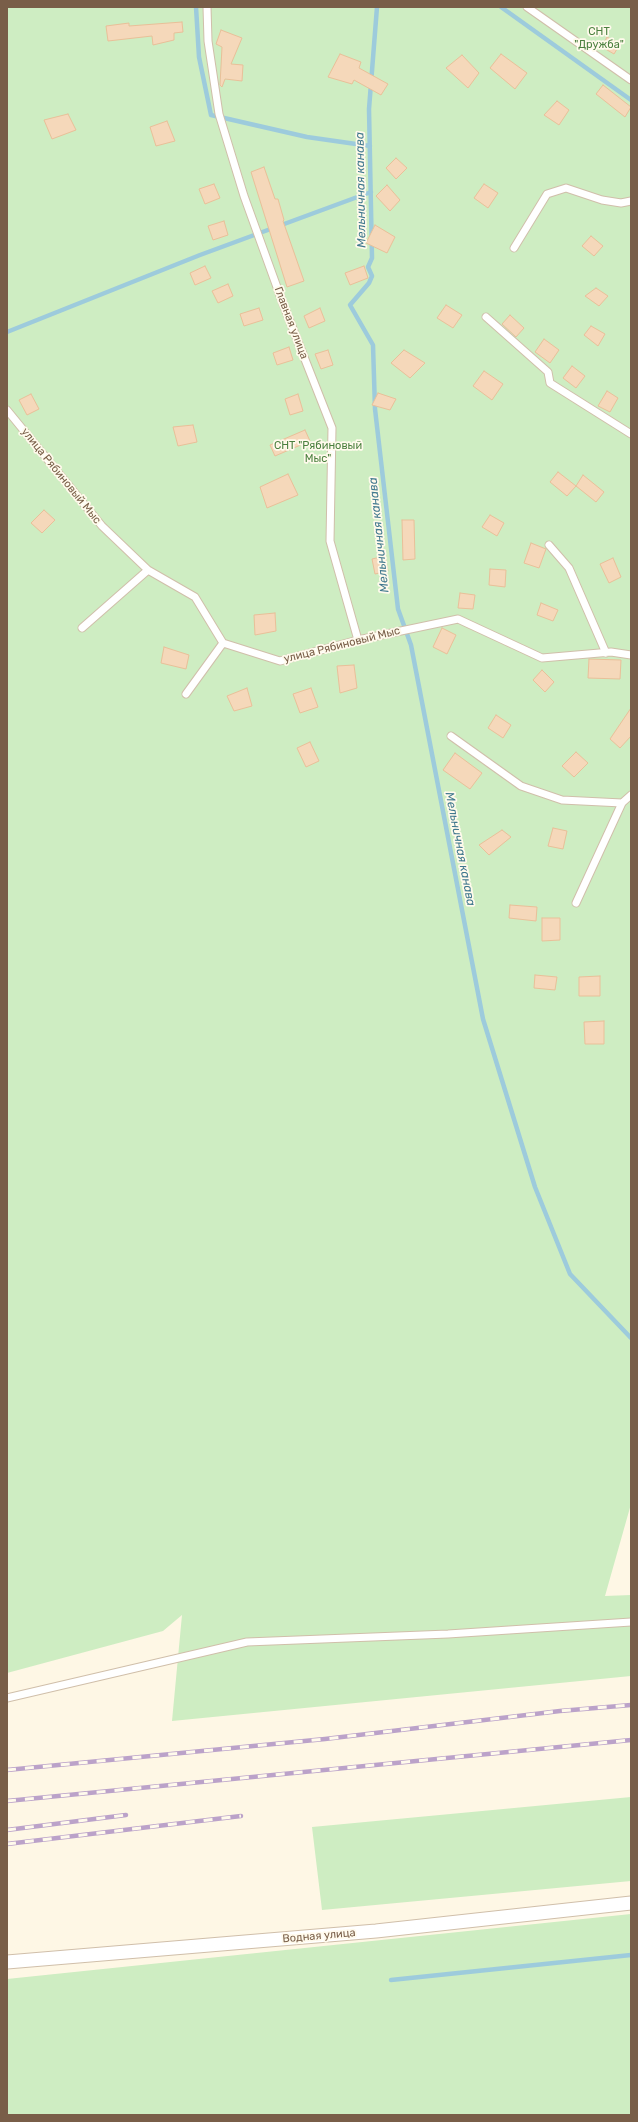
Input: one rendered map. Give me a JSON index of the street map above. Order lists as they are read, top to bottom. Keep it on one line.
{"streets":{"street":["Водная улица"],"lane":["Главная улица","улица Рябиновый Мыс"]},"crossings":[["Главная улица","улица Рябиновый Мыс"]],"water":["Мельничная канава"],"parks":["СНТ \"Дружба\"","СНТ \"Рябиновый Мыс\""]}
